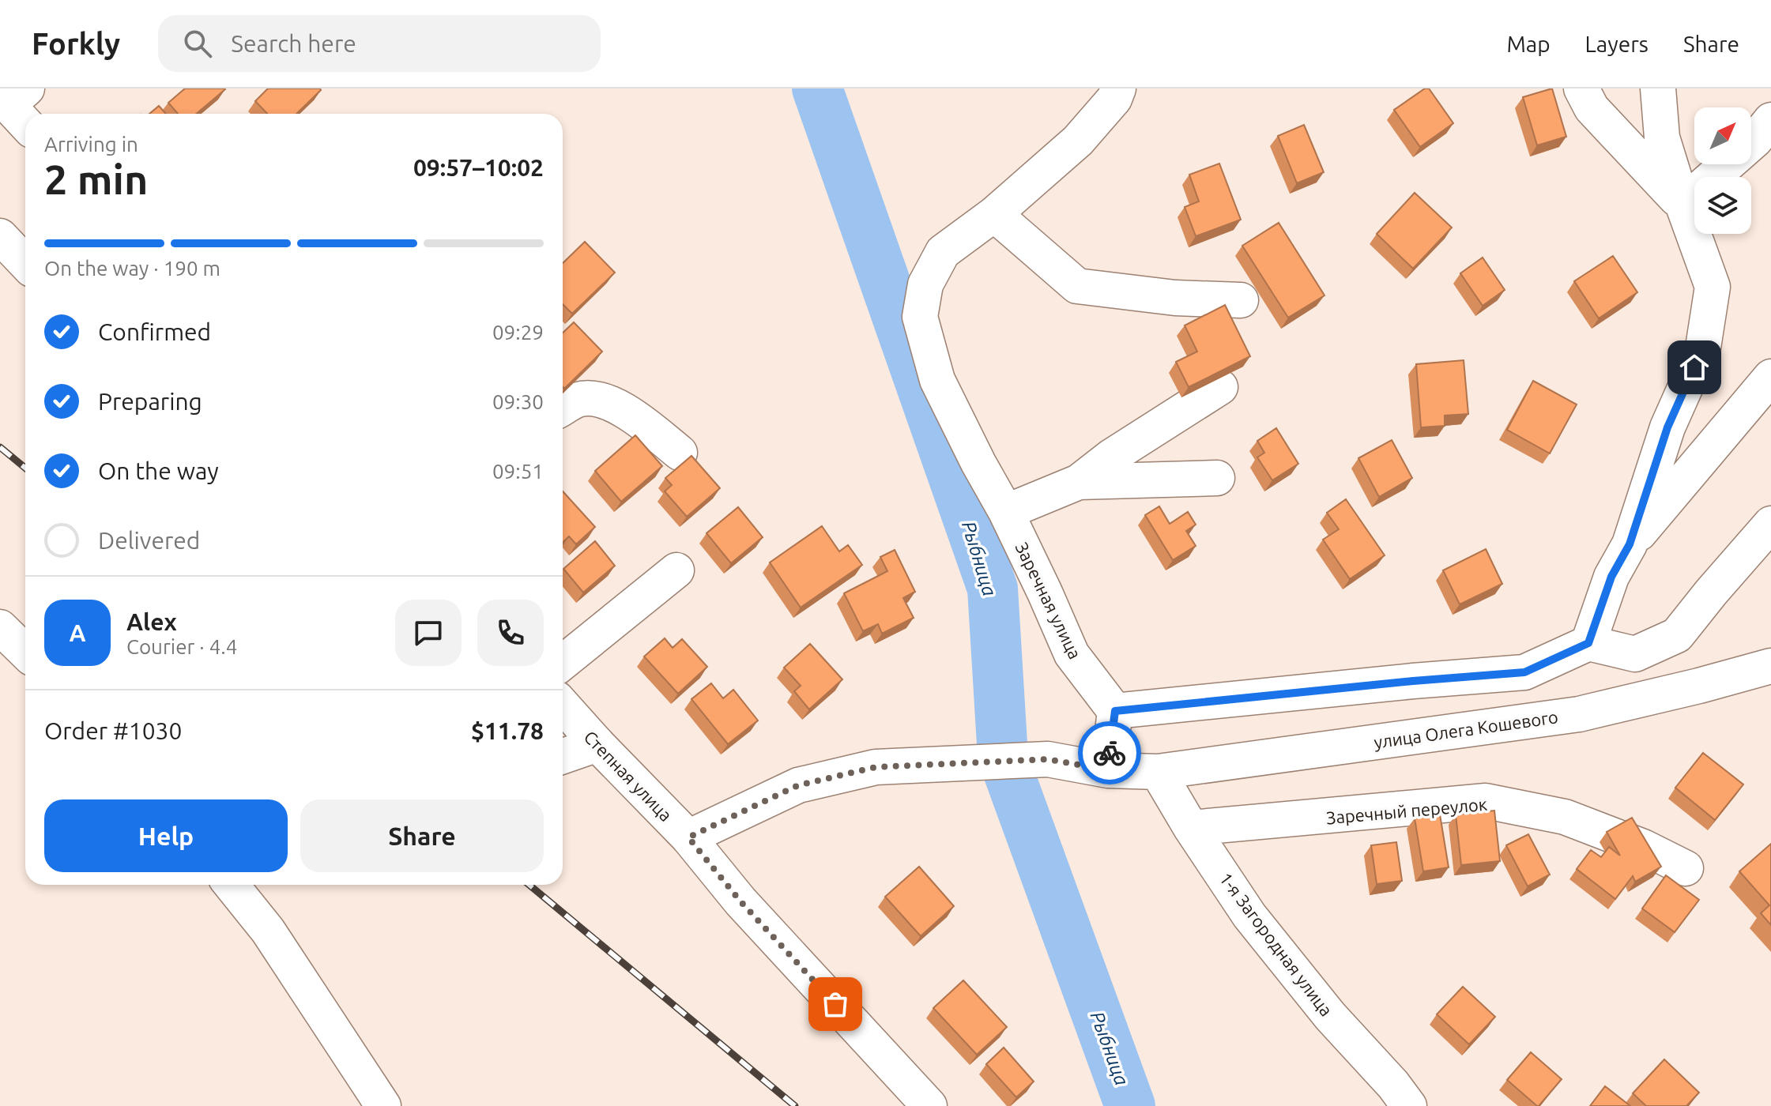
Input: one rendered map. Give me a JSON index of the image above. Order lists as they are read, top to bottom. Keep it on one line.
{"streets":{"street":["Заречная улица","улица Олега Кошевого","Степная улица","Заречный переулок","1-я Загородная улица"]},"crossings":[["улица Олега Кошевого","Степная улица"],["улица Олега Кошевого","1-я Загородная улица"],["Заречный переулок","1-я Загородная улица"]],"water":["Рыбница"],"north":"top right","page":{"header":"Forkly","search":"Search here","nav":["Map","Layers","Share"],"heading":["2 min","Arriving in","09:57–10:02"],"panel":["Alex","Courier · 4.4","Order #1030","$11.78"],"bar":"On the way · 190 m","list":[["Confirmed","09:29"],["Preparing","09:30"],["On the way","09:51"],"Delivered"],"round":"A","buttons":["Help","Share"]}}
